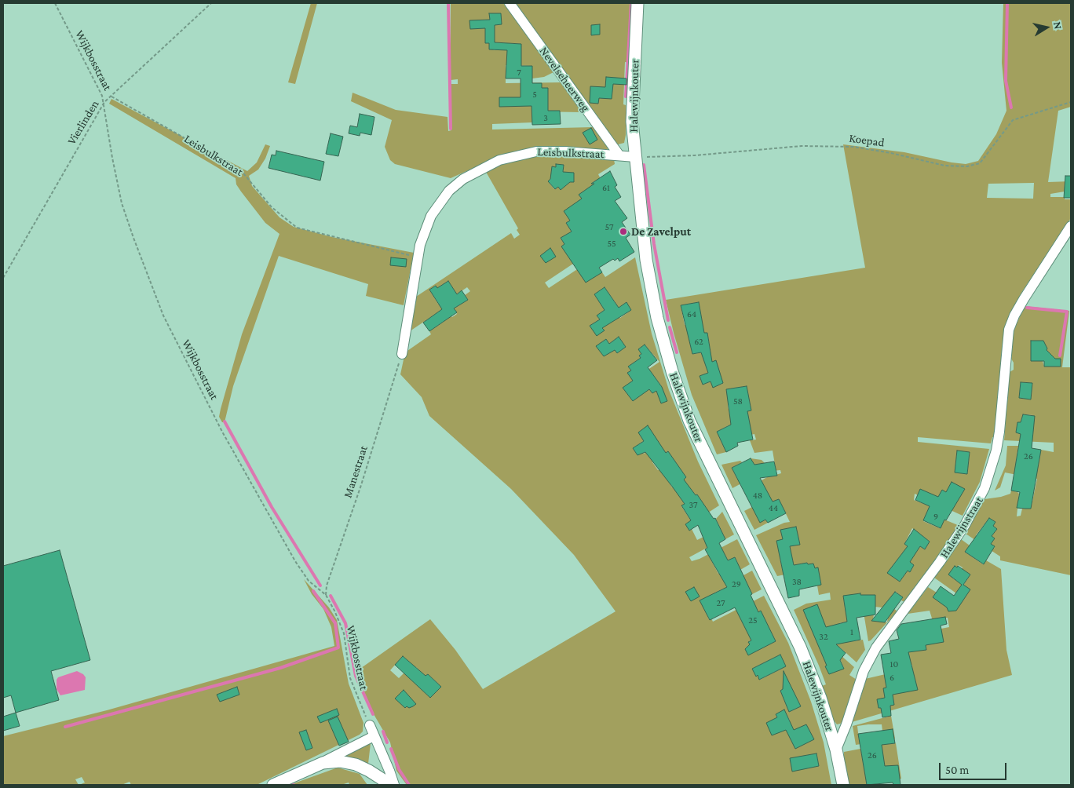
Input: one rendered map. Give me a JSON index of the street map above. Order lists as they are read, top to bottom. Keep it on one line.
{"streets":{"street":["Nevelseheerweg","Halewijnkouter","Leisbulkstraat","Halewijnstraat"],"path":["Wijkbosstraat","Vierlinden","Koepad","Manestraat"]},"crossings":[["Wijkbosstraat","Vierlinden"],["Wijkbosstraat","Manestraat"],["Nevelseheerweg","Leisbulkstraat"],["Halewijnkouter","Koepad"],["Halewijnkouter","Leisbulkstraat"],["Halewijnkouter","Halewijnstraat"],["Vierlinden","Leisbulkstraat"],["Koepad","Leisbulkstraat"],["Leisbulkstraat","Manestraat"]],"places":["De Zavelput"],"house_numbers":["7","5","3","61","57","55","64","62","58","26","48","37","44","9","38","29","27","25","1","32","10","6","26"],"scale_bar":"50 m","north":"right"}
